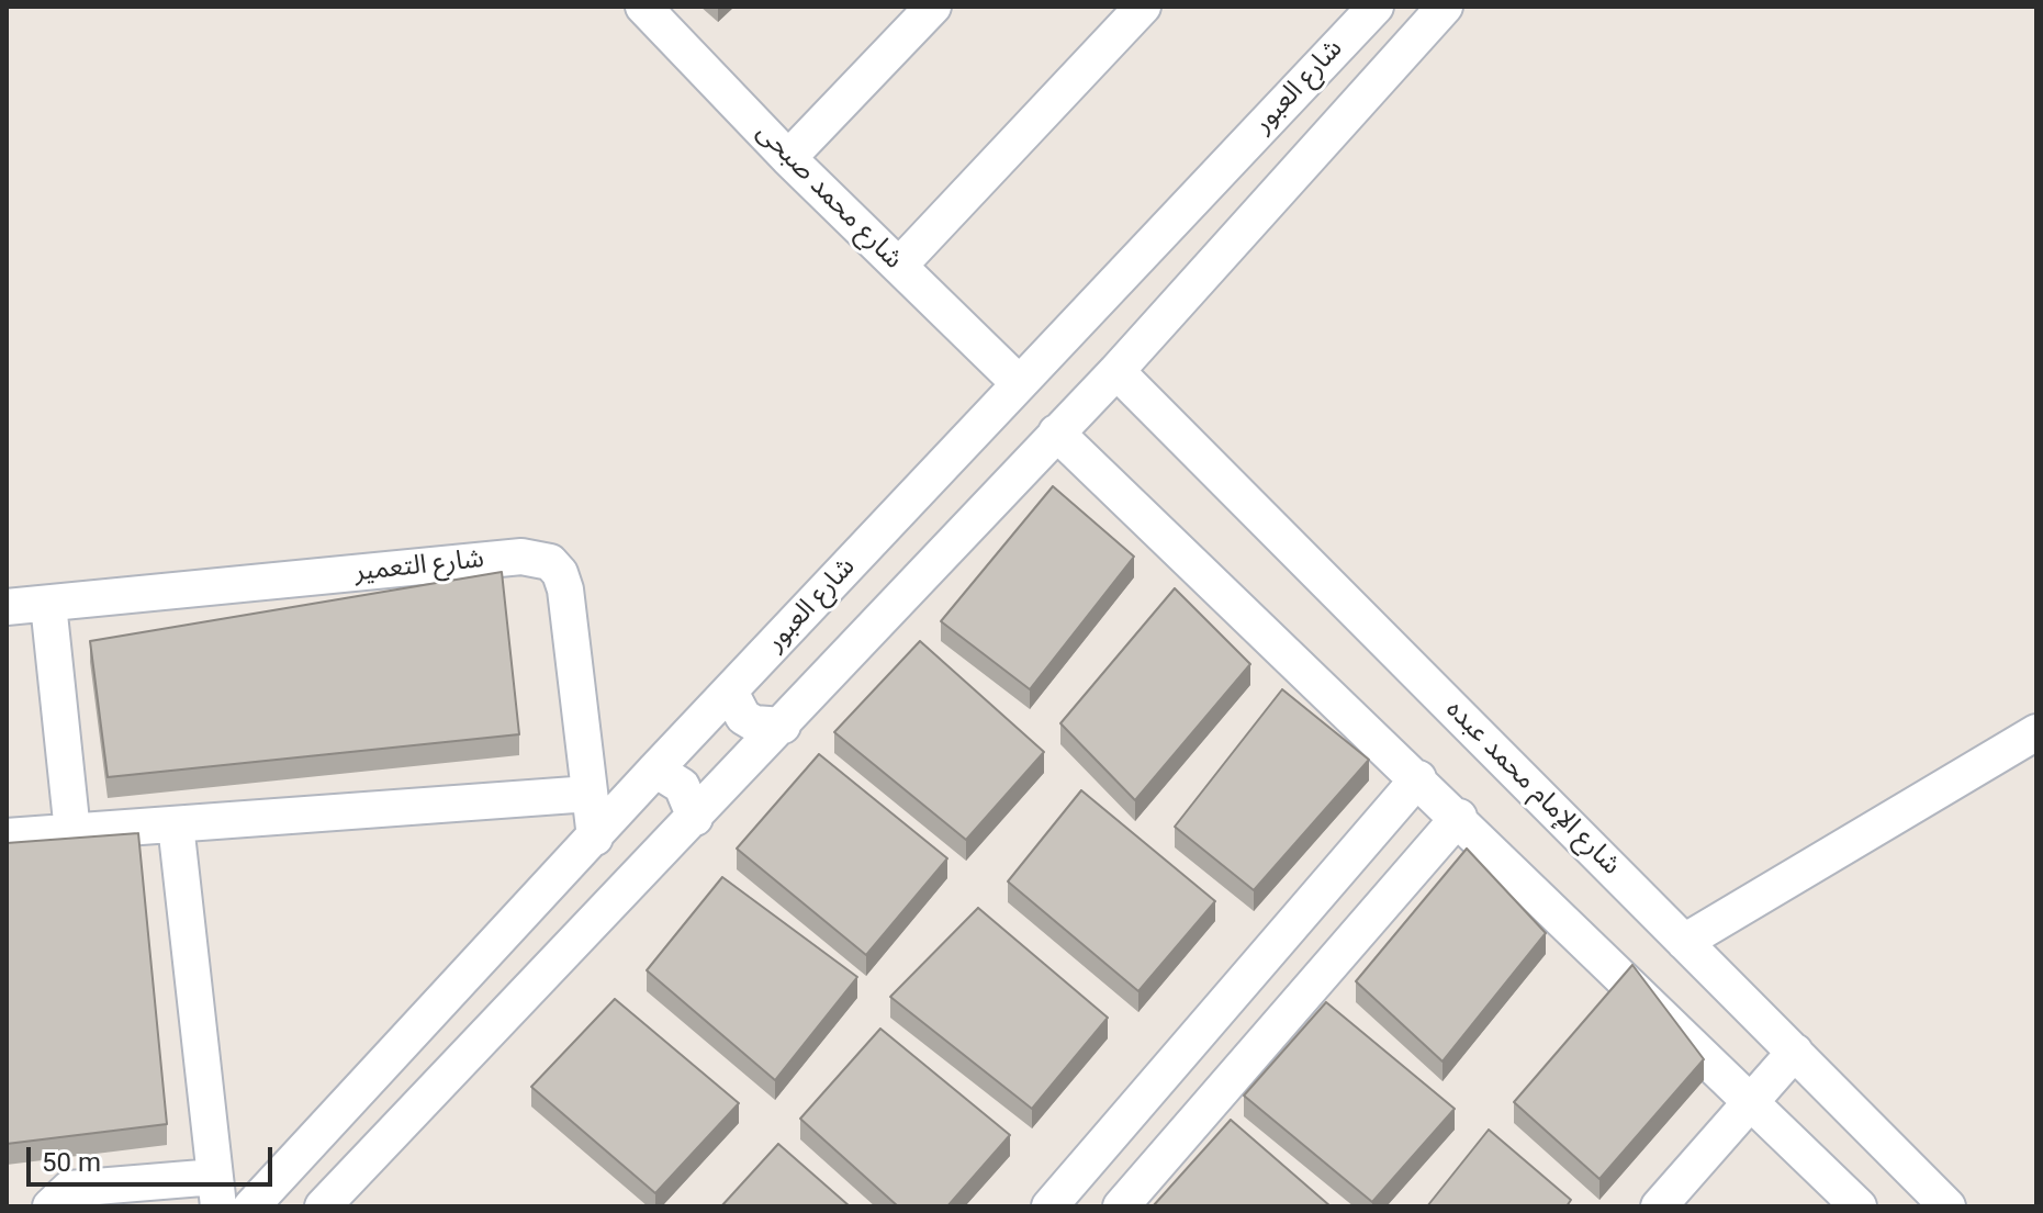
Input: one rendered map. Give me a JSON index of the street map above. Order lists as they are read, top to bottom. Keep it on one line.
{"streets":{"street":["شارع العبور","شارع محمد صبحى","شارع التعمير","شارع الإمام محمد عبده"]},"crossings":[["شارع العبور","شارع محمد صبحى"],["شارع العبور","شارع التعمير"],["شارع العبور","شارع الإمام محمد عبده"]],"scale_bar":"50 m"}
